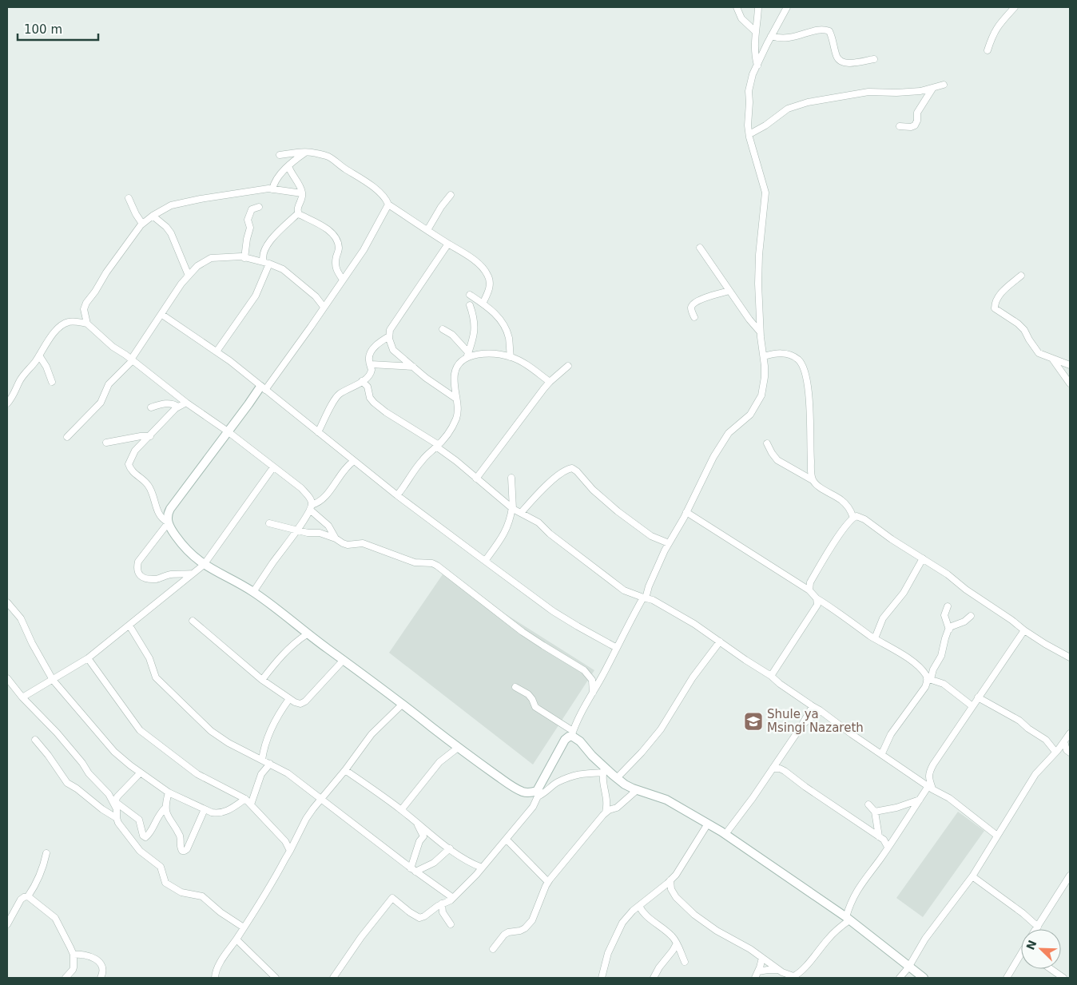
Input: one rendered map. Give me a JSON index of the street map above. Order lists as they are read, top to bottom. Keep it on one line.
{"places":{"school or university":["Shule ya Msingi Nazareth"]},"scale_bar":"100 m","north":"top left"}
